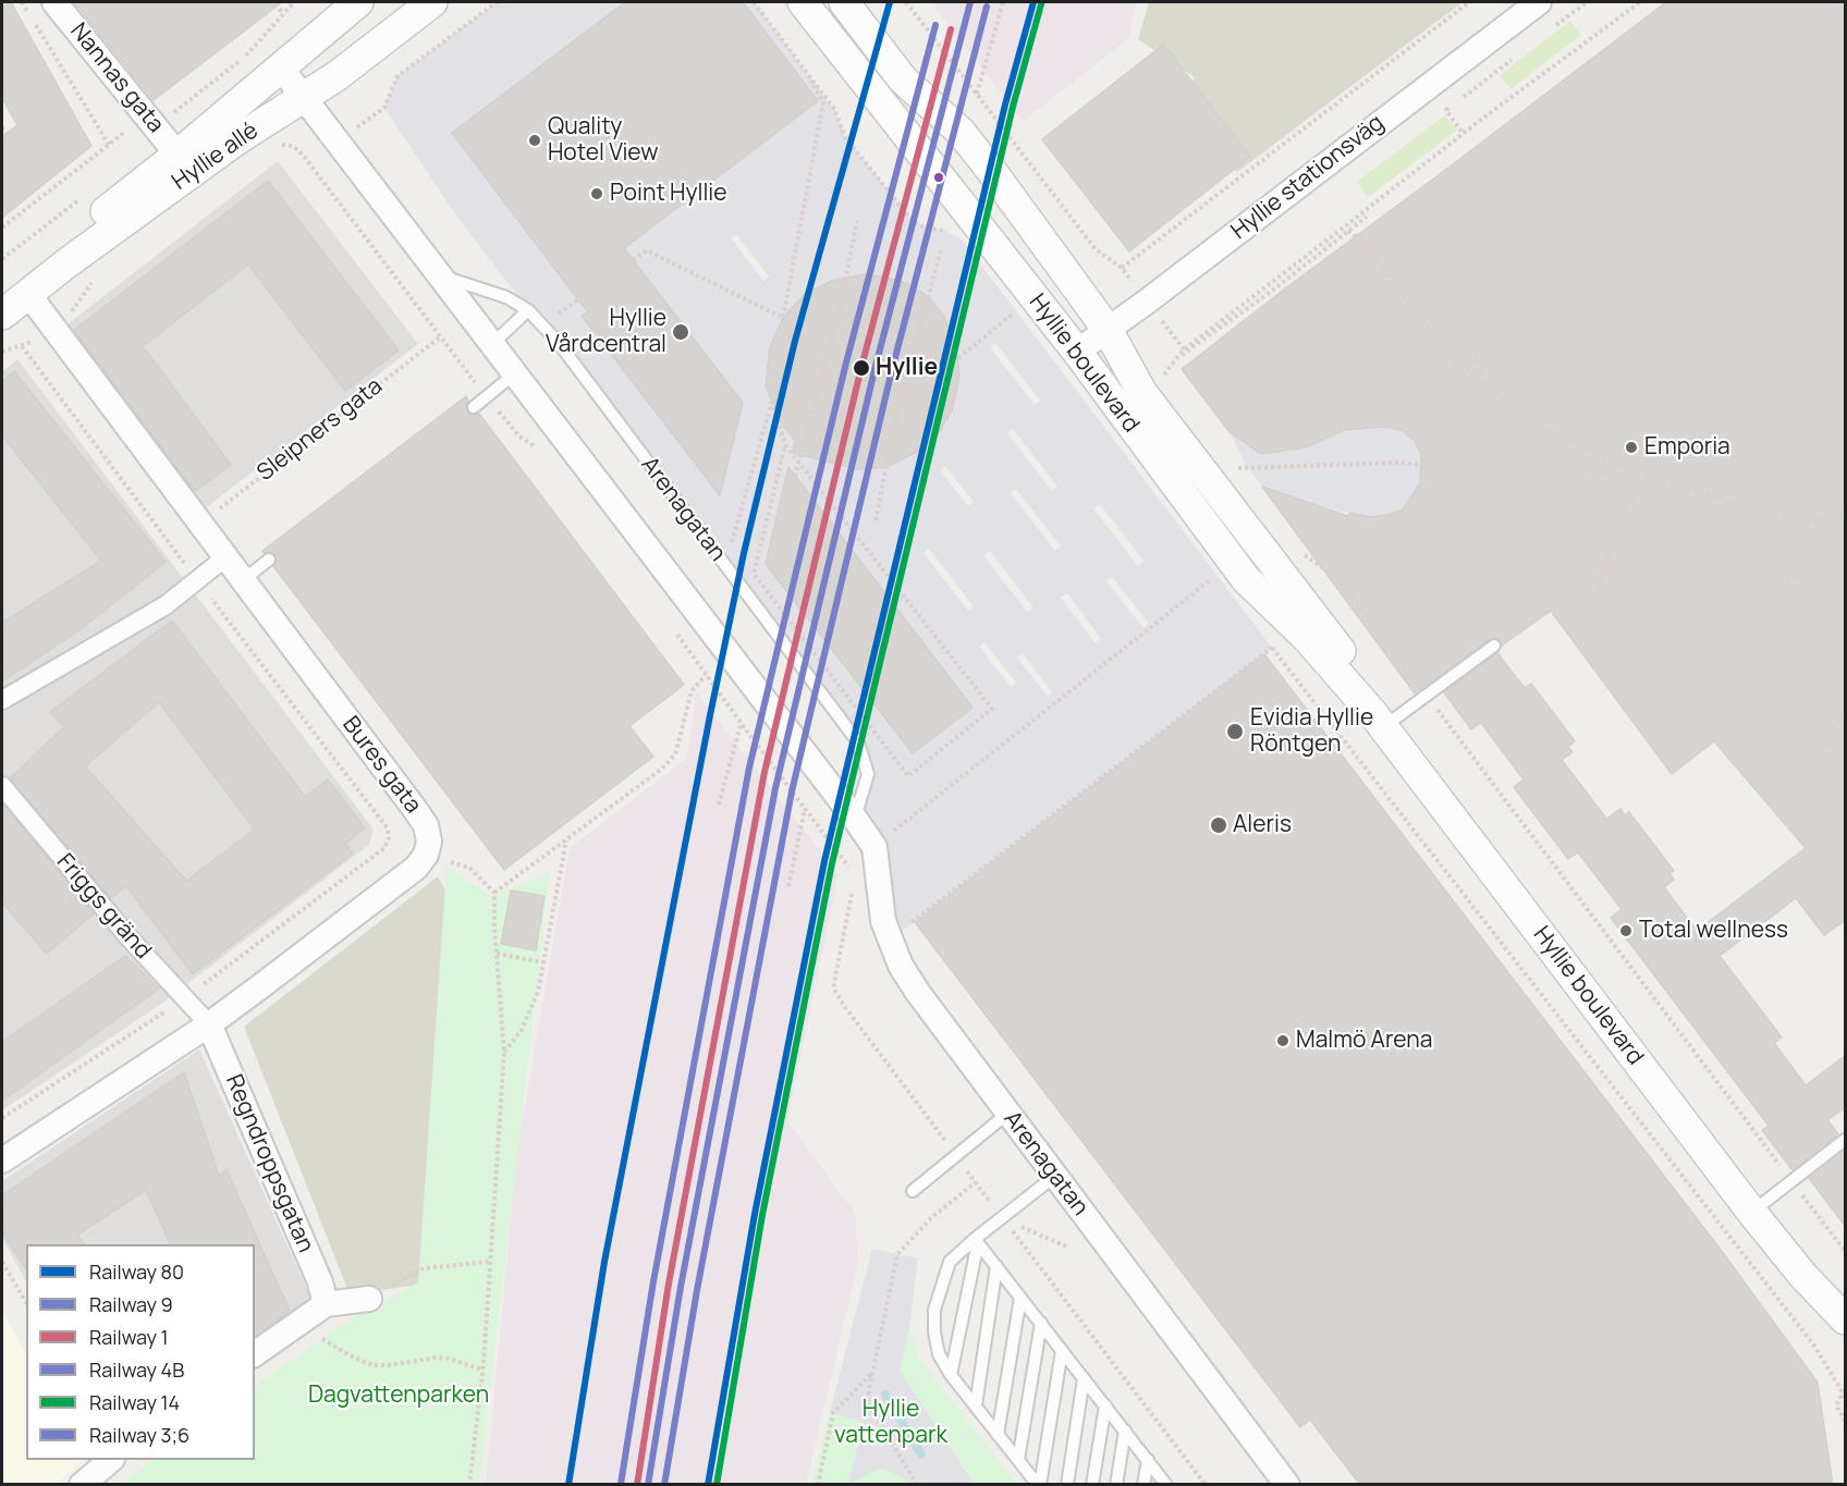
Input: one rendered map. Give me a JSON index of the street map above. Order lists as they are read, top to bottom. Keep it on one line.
{"streets":{"street":["Nannas gata","Hyllie allé","Hyllie stationsväg","Hyllie boulevard","Arenagatan","Bures gata","Friggs gränd","Regndroppsgatan"],"path":["Sleipners gata"]},"crossings":[["Nannas gata","Hyllie allé"],["Hyllie allé","Arenagatan"],["Hyllie allé","Bures gata"],["Hyllie stationsväg","Hyllie boulevard"],["Sleipners gata","Bures gata"],["Friggs gränd","Regndroppsgatan"]],"parks":["Dagvattenparken","Hyllie vattenpark"],"places":["Quality Hotel View","Point Hyllie","Hyllie Vårdcentral","Hyllie","Emporia","Evidia Hyllie Röntgen","Aleris","Total wellness","Malmö Arena"],"lines":["rail line 80","rail line 9","rail line 14","rail line 3;6","rail line 4B","rail line 1"],"legend":["Railway 80","Railway 9","Railway 1","Railway 4B","Railway 14","Railway 3;6"]}
